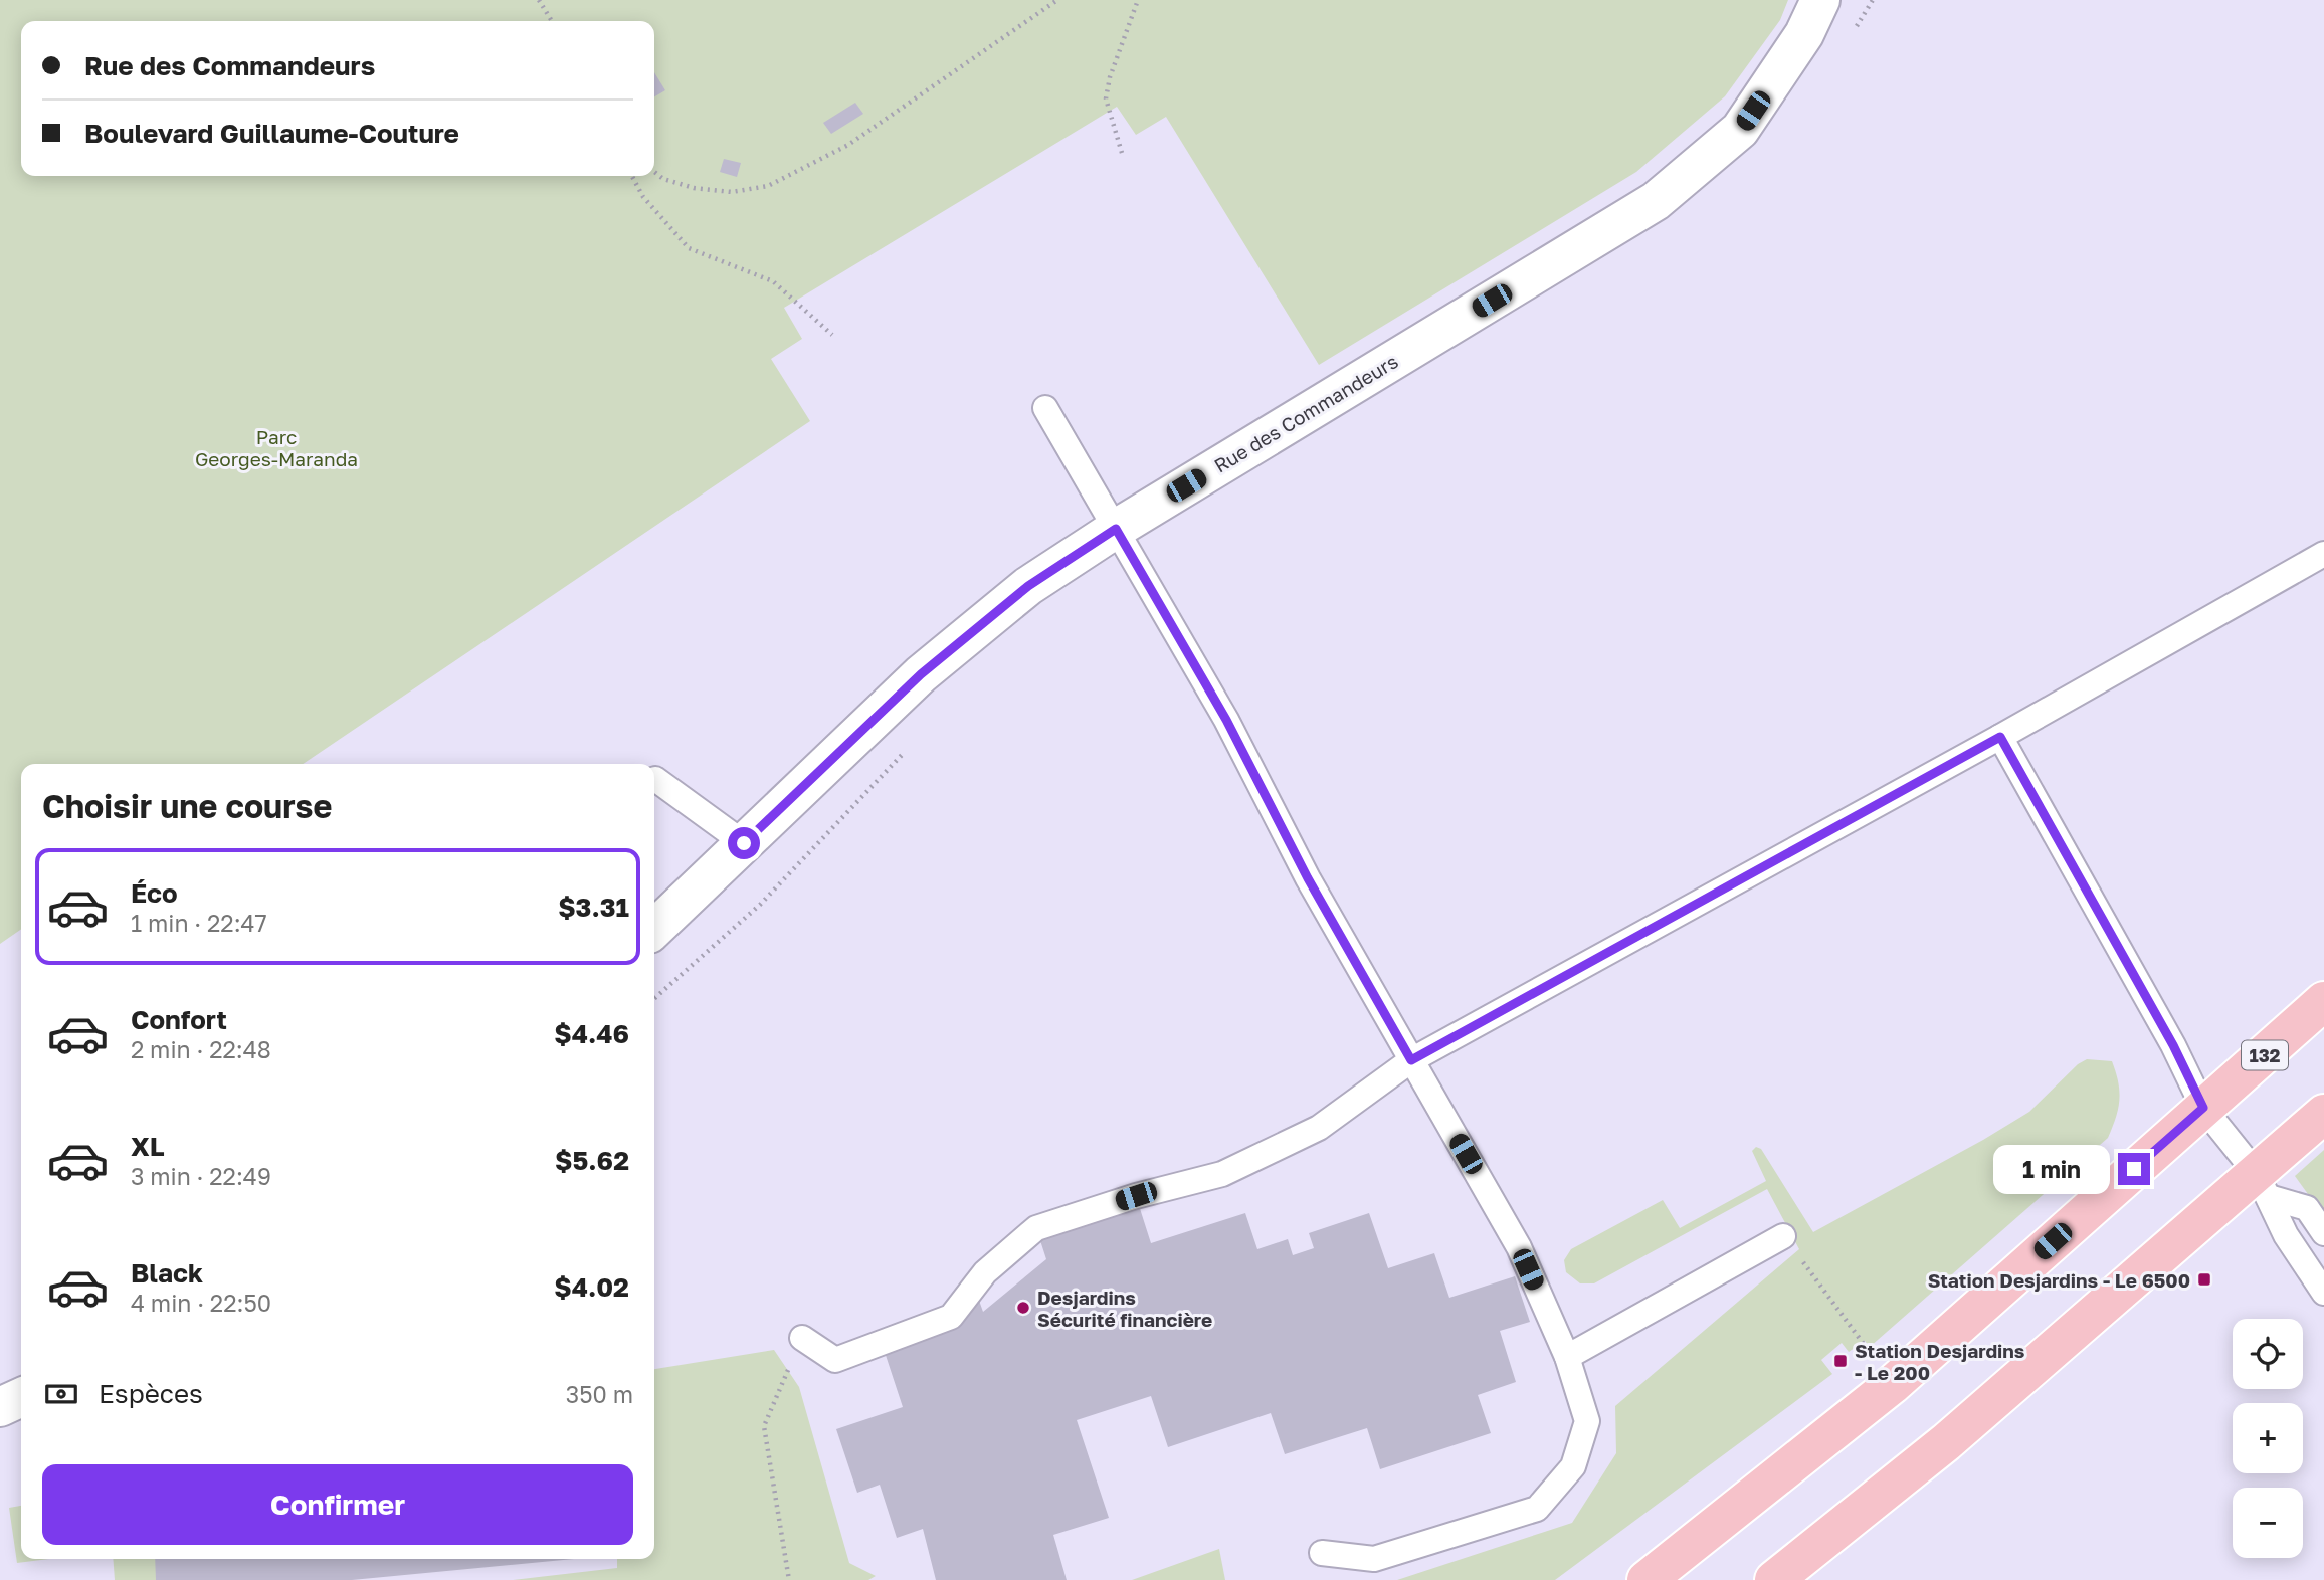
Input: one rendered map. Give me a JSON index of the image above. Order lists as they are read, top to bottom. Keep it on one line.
{"streets":{"main road":["132"],"street":["Rue des Commandeurs"]},"parks":["Parc Georges-Maranda"],"places":{"transit":["Station Desjardins - Le 6500","Station Desjardins - Le 200"],"other":["Desjardins Sécurité financière"]},"page":{"banner":["Rue des Commandeurs","Boulevard Guillaume-Couture"],"heading":"Choisir une course","list":[{"name":"Éco","note":"1 min · 22:47","value":"$3.31"},{"name":"Confort","note":"2 min · 22:48","value":"$4.46"},{"name":"XL","note":"3 min · 22:49","value":"$5.62"},{"name":"Black","note":"4 min · 22:50","value":"$4.02"}],"bubble":"1 min","map_buttons":["+","−"],"pay":["Espèces","350 m"],"buttons":"Confirmer"}}
